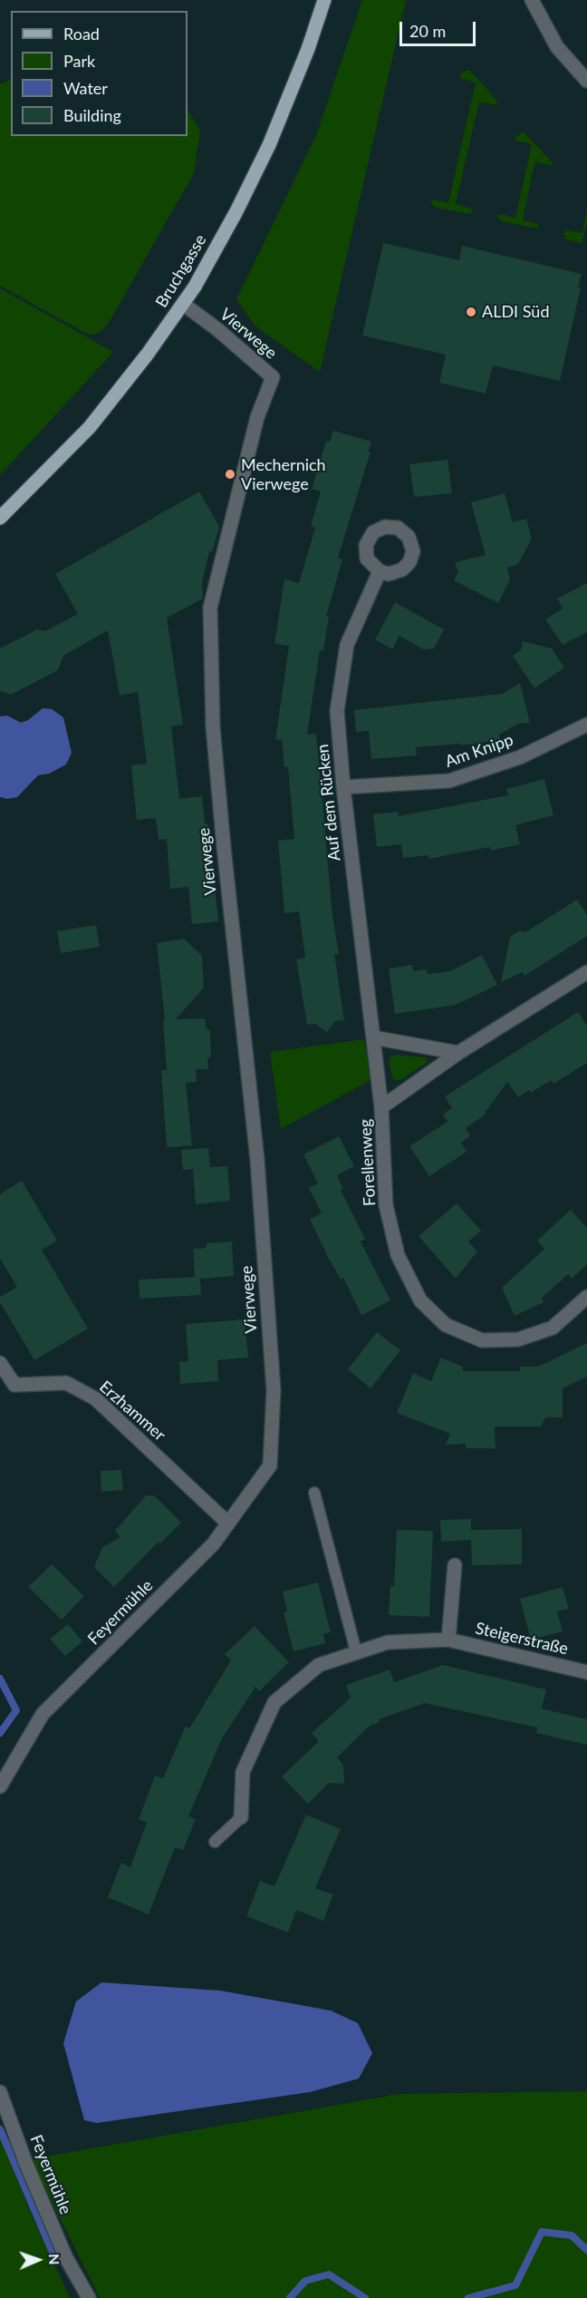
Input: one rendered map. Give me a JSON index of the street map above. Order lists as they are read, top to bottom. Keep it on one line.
{"streets":{"main road":["Bruchgasse"],"street":["Vierwege","Am Knipp","Auf dem Rücken","Forellenweg","Erzhammer","Feyermühle","Steigerstraße"]},"crossings":[["Bruchgasse","Vierwege"],["Vierwege","Feyermühle"],["Am Knipp","Auf dem Rücken"],["Auf dem Rücken","Forellenweg"],["Erzhammer","Feyermühle"]],"places":["ALDI Süd","Mechernich Vierwege"],"legend":["Road","Park","Water","Building"],"scale_bar":"20 m","north":"right"}
